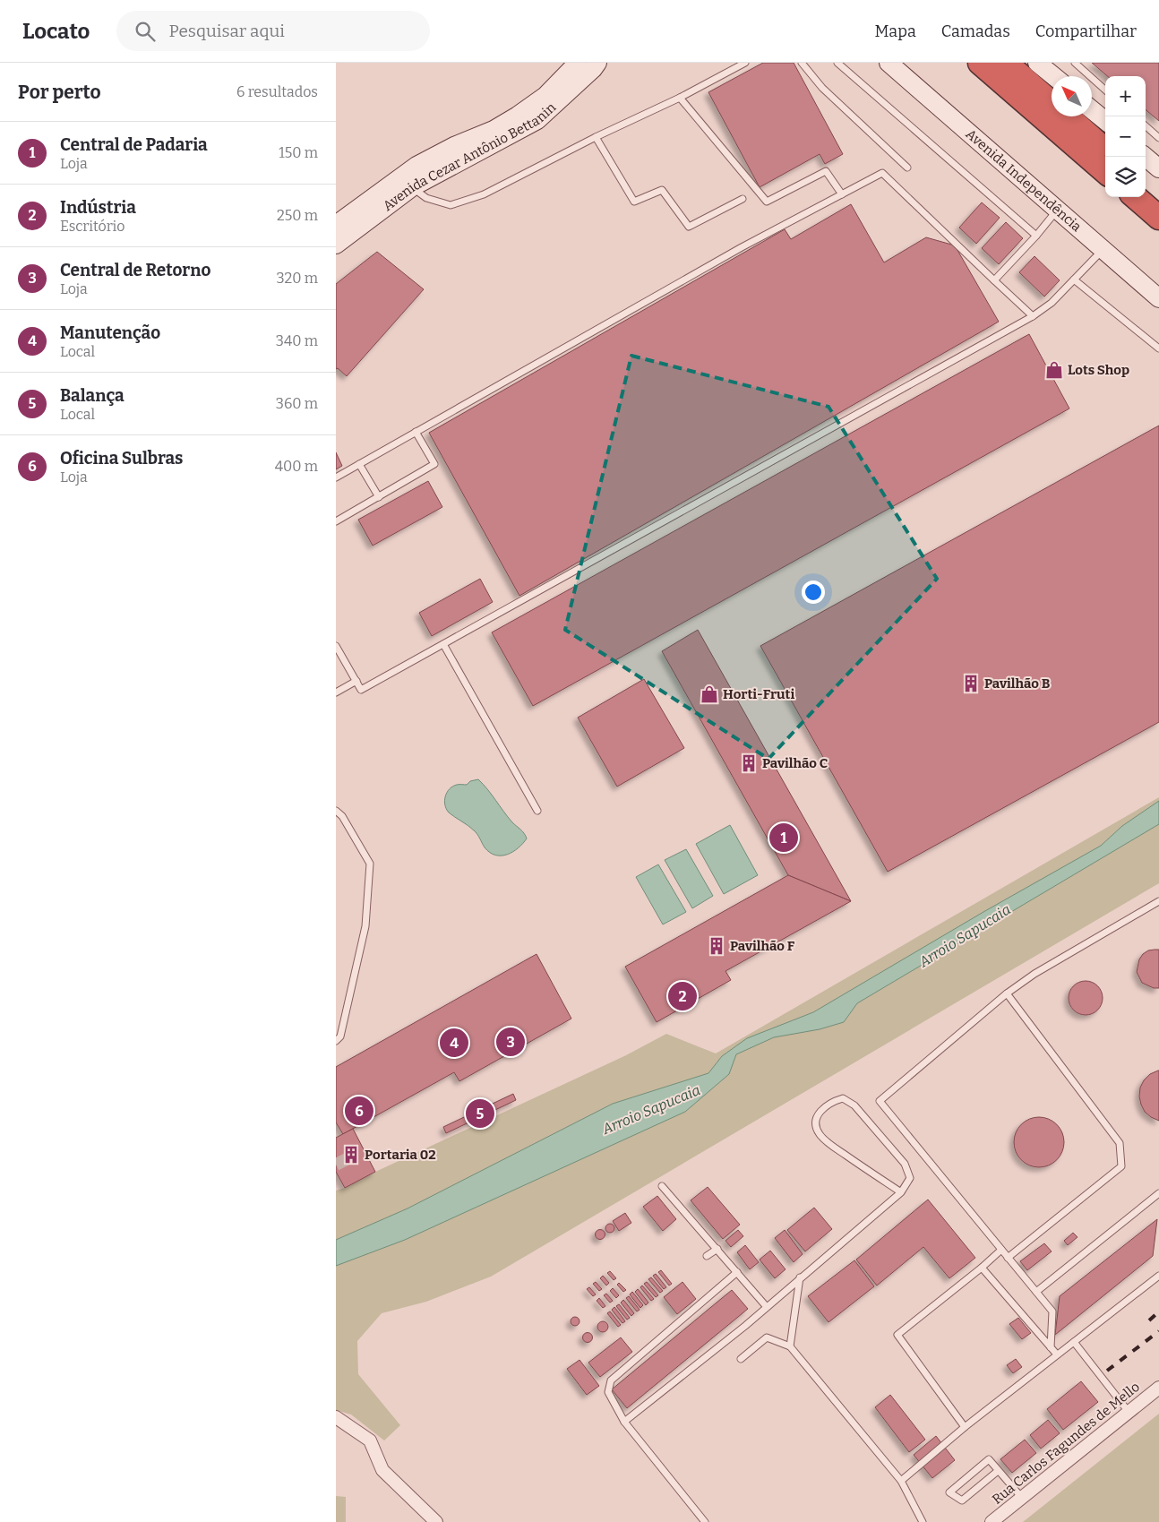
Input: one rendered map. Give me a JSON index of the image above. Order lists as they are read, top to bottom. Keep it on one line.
{"streets":{"main road":["Avenida Cezar Antônio Bettanin","Avenida Independência"],"street":["Rua Carlos Fagundes de Mello"]},"water":["Arroio Sapucaia"],"places":{"shop":["Lots Shop","Horti-Fruti"],"building":["Pavilhão B","Pavilhão C","Pavilhão F","Portaria 02"]},"north":"top left","page":{"header":"Locato","search":"Pesquisar aqui","nav":["Mapa","Camadas","Compartilhar"],"heading":["Por perto","6 resultados"],"map_buttons":["+","−"],"list":[{"mark":"1","name":"Central de Padaria","note":"Loja","value":"150 m"},{"mark":"2","name":"Indústria","note":"Escritório","value":"250 m"},{"mark":"3","name":"Central de Retorno","note":"Loja","value":"320 m"},{"mark":"4","name":"Manutenção","note":"Local","value":"340 m"},{"mark":"5","name":"Balança","note":"Local","value":"360 m"},{"mark":"6","name":"Oficina Sulbras","note":"Loja","value":"400 m"}],"pins":["1","2","3","4","6","5"]}}
